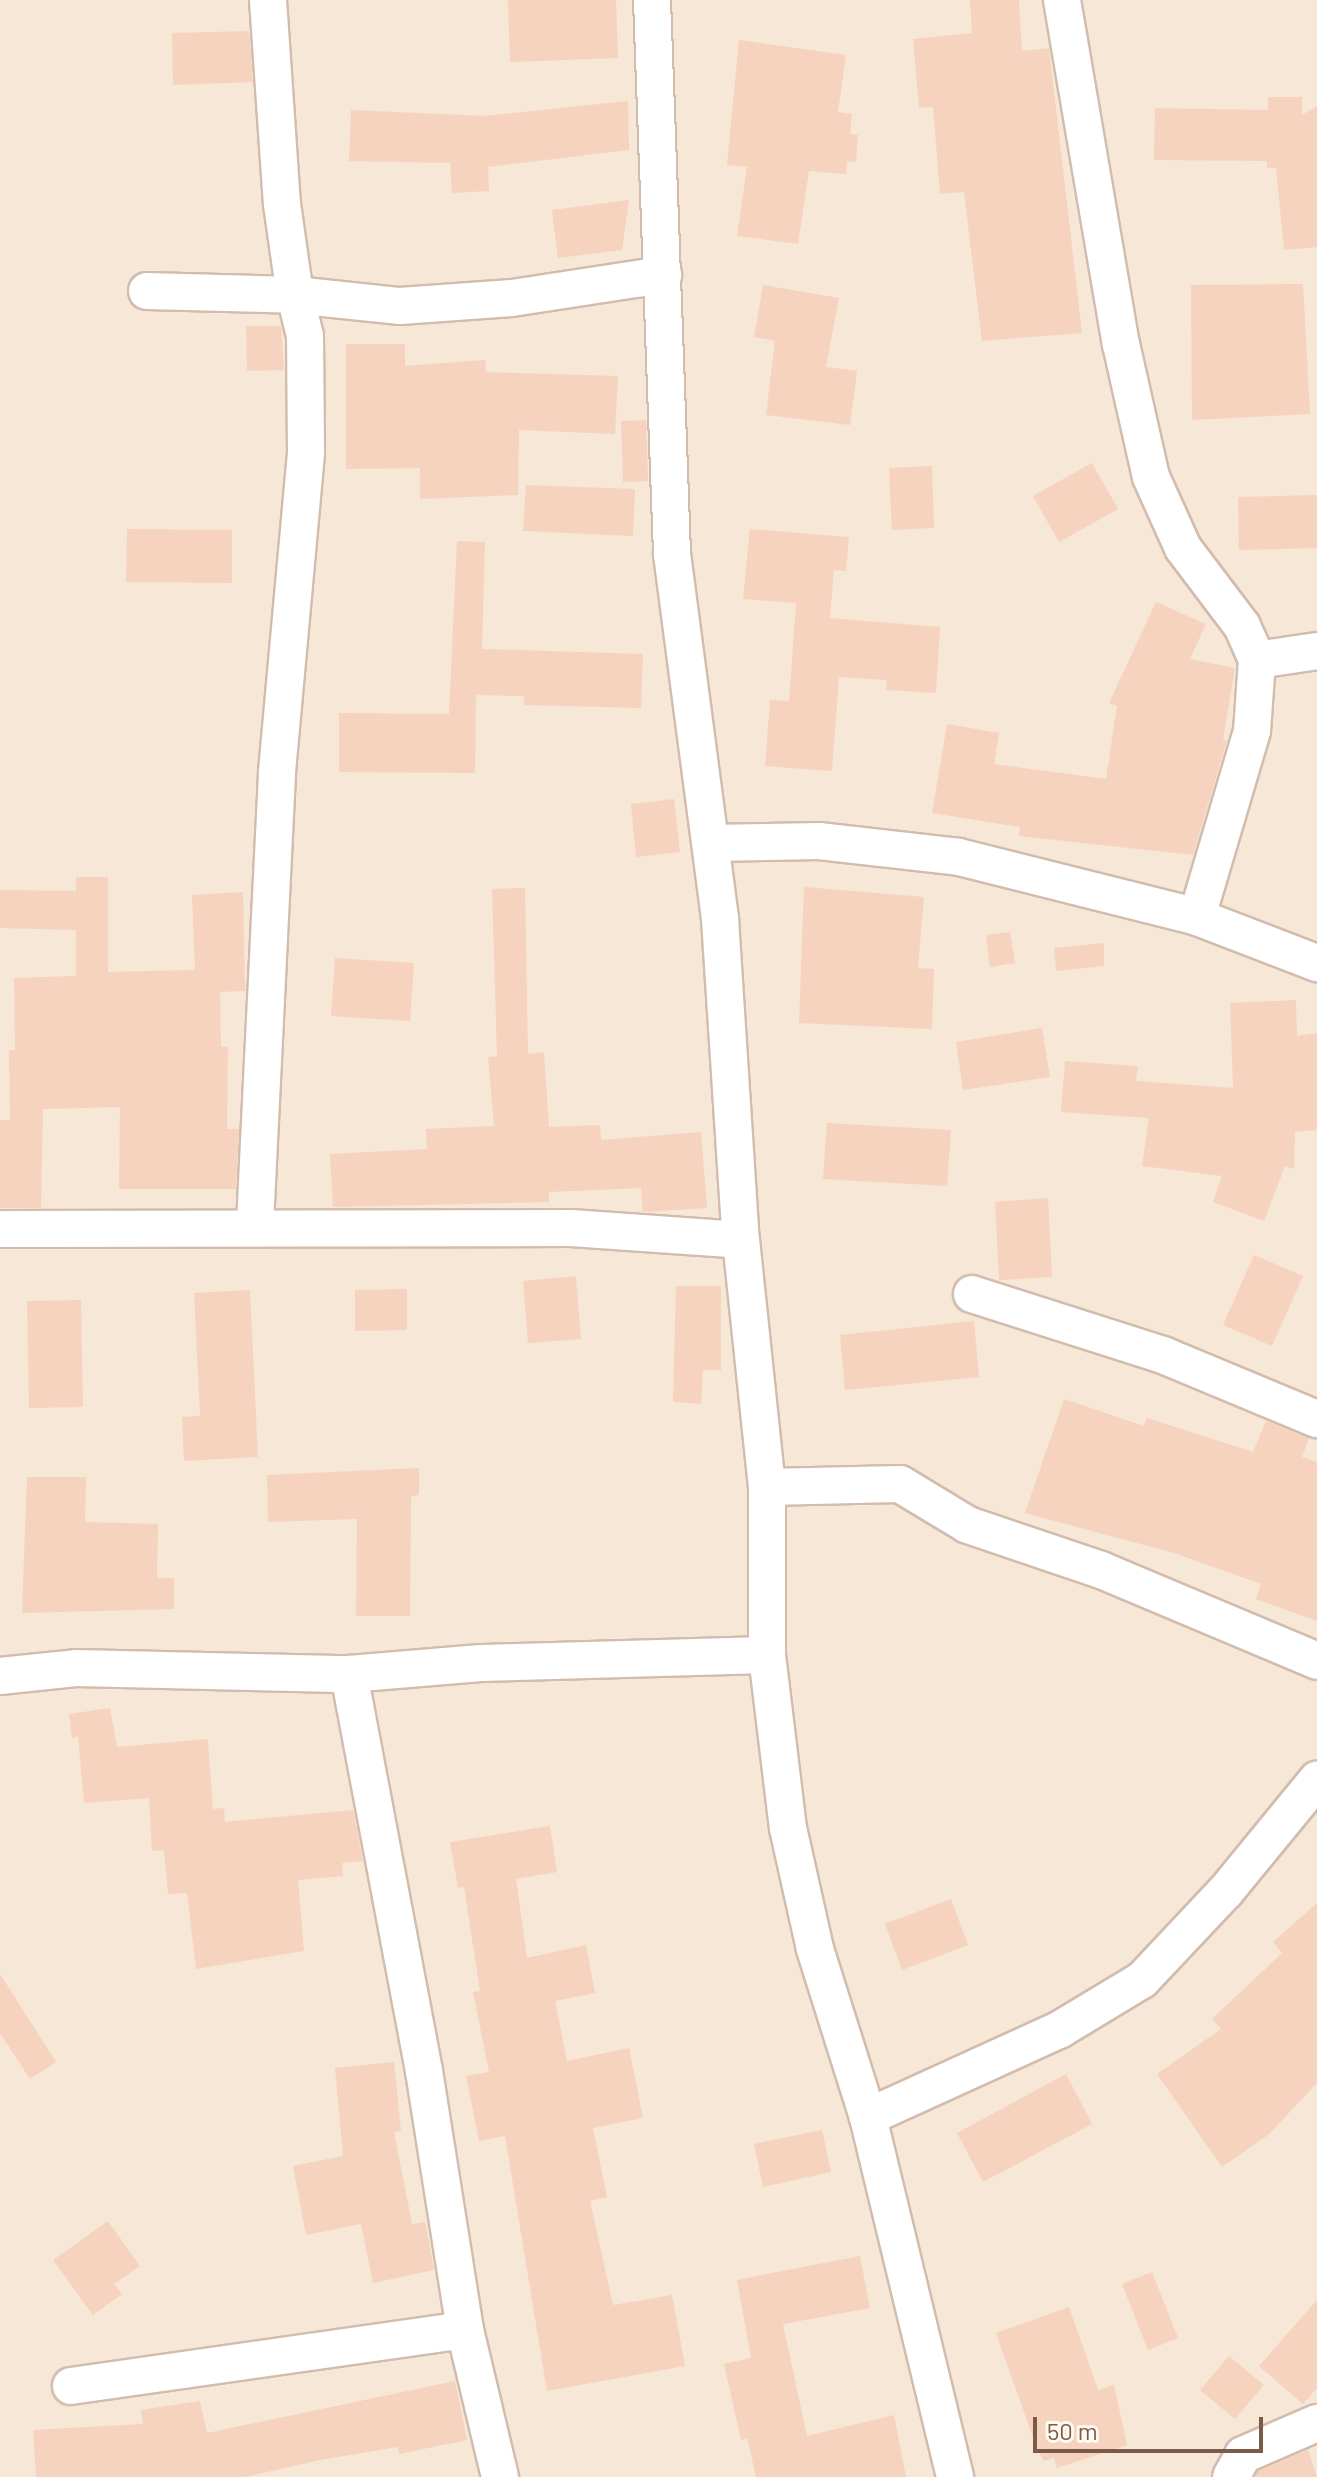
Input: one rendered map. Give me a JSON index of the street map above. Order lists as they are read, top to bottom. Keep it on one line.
{"scale_bar":"50 m"}
